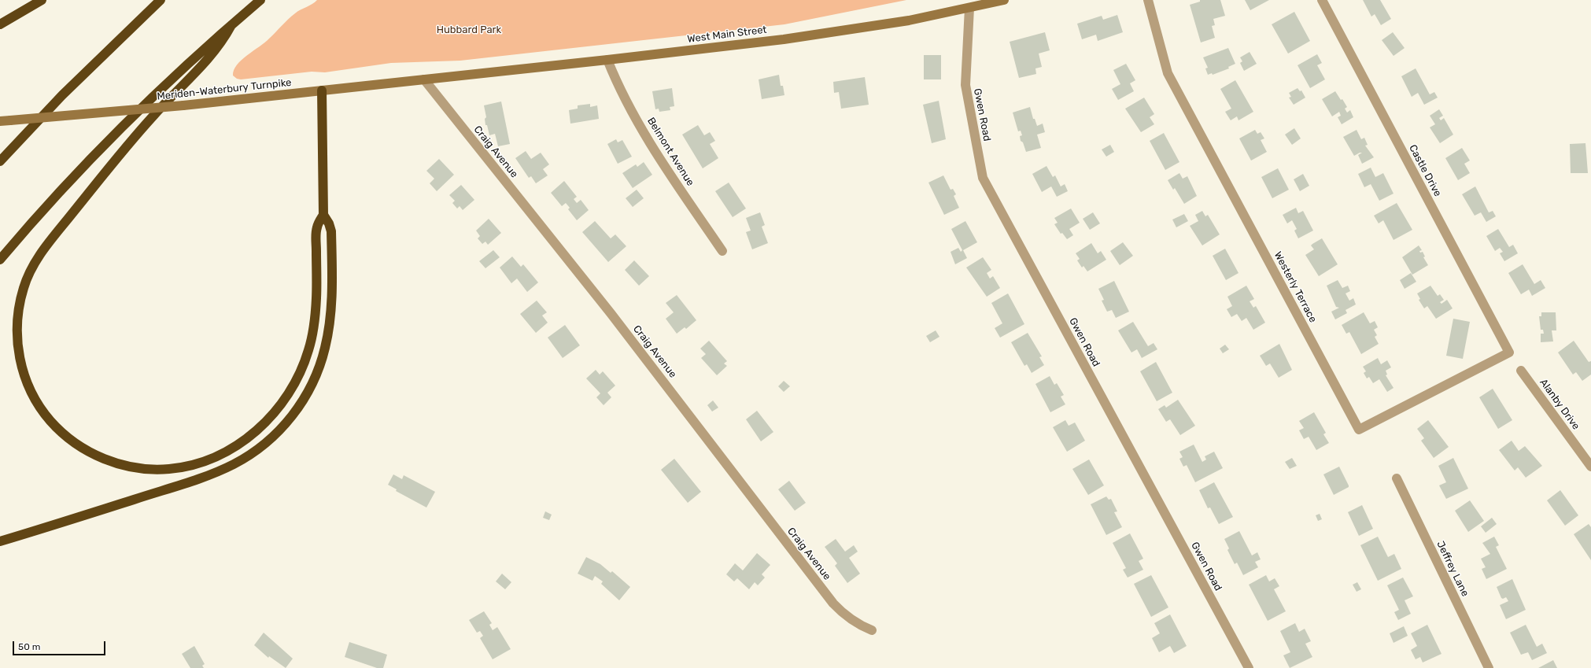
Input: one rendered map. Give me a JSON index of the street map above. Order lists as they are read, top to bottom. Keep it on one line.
{"streets":{"main road":["West Main Street","Meriden-Waterbury Turnpike"],"street":["Gwen Road","Craig Avenue","Belmont Avenue","Castle Drive","Westerly Terrace","Alanby Drive","Jeffrey Lane"]},"crossings":[["West Main Street","Meriden-Waterbury Turnpike"],["West Main Street","Gwen Road"],["West Main Street","Belmont Avenue"],["Meriden-Waterbury Turnpike","Craig Avenue"],["Castle Drive","Westerly Terrace"]],"parks":["Hubbard Park"],"scale_bar":"50 m"}
